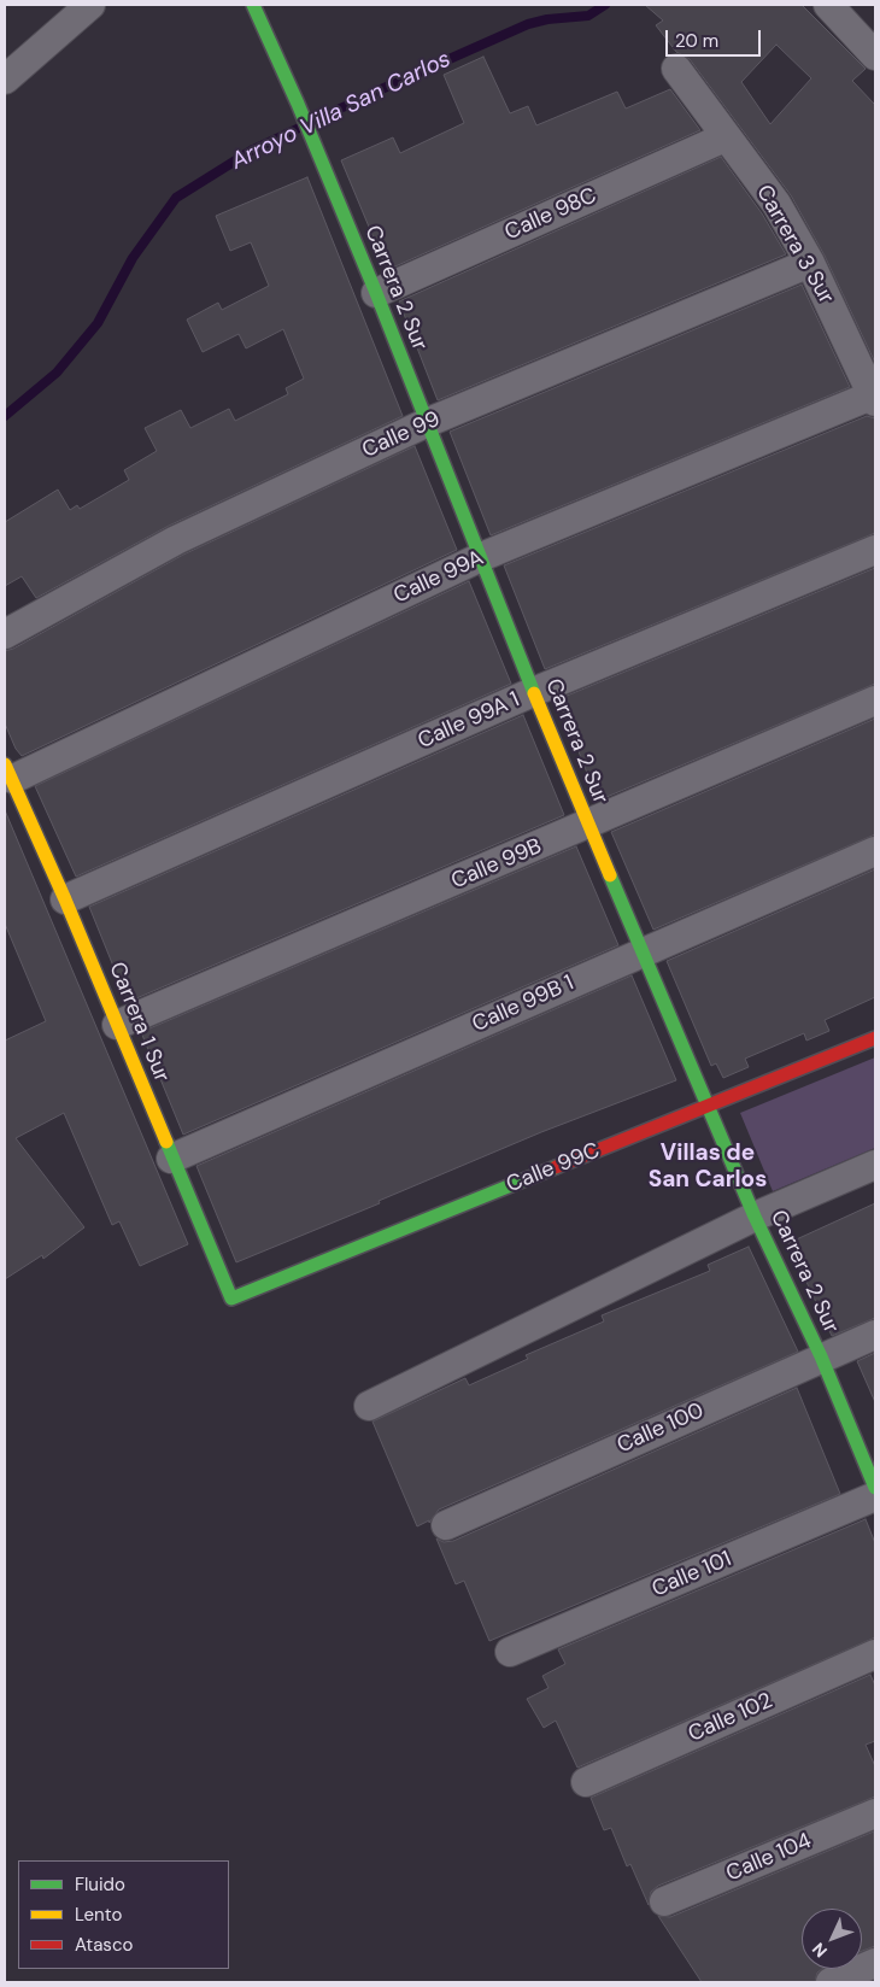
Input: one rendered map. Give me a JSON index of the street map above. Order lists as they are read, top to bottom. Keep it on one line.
{"streets":{"street":["Calle 98C","Carrera 3 Sur","Carrera 2 Sur","Calle 99","Calle 99A","Calle 99A 1","Calle 99B","Calle 99B 1","Carrera 1 Sur","Calle 99C","Calle 100","Calle 101","Calle 102","Calle 104"]},"crossings":[["Calle 98C","Carrera 3 Sur"],["Calle 98C","Carrera 2 Sur"],["Carrera 3 Sur","Calle 99"],["Carrera 3 Sur","Calle 99A"],["Carrera 2 Sur","Calle 99"],["Carrera 2 Sur","Calle 99A"],["Carrera 2 Sur","Calle 99A 1"],["Carrera 2 Sur","Calle 99B"],["Carrera 2 Sur","Calle 99B 1"],["Carrera 2 Sur","Calle 99C"],["Carrera 2 Sur","Calle 100"],["Calle 99A","Carrera 1 Sur"],["Calle 99A 1","Carrera 1 Sur"],["Calle 99B","Carrera 1 Sur"],["Calle 99B 1","Carrera 1 Sur"],["Carrera 1 Sur","Calle 99C"]],"districts":["Villas de San Carlos"],"water":["Arroyo Villa San Carlos"],"legend":["Fluido","Lento","Atasco"],"scale_bar":"20 m","north":"bottom left"}
